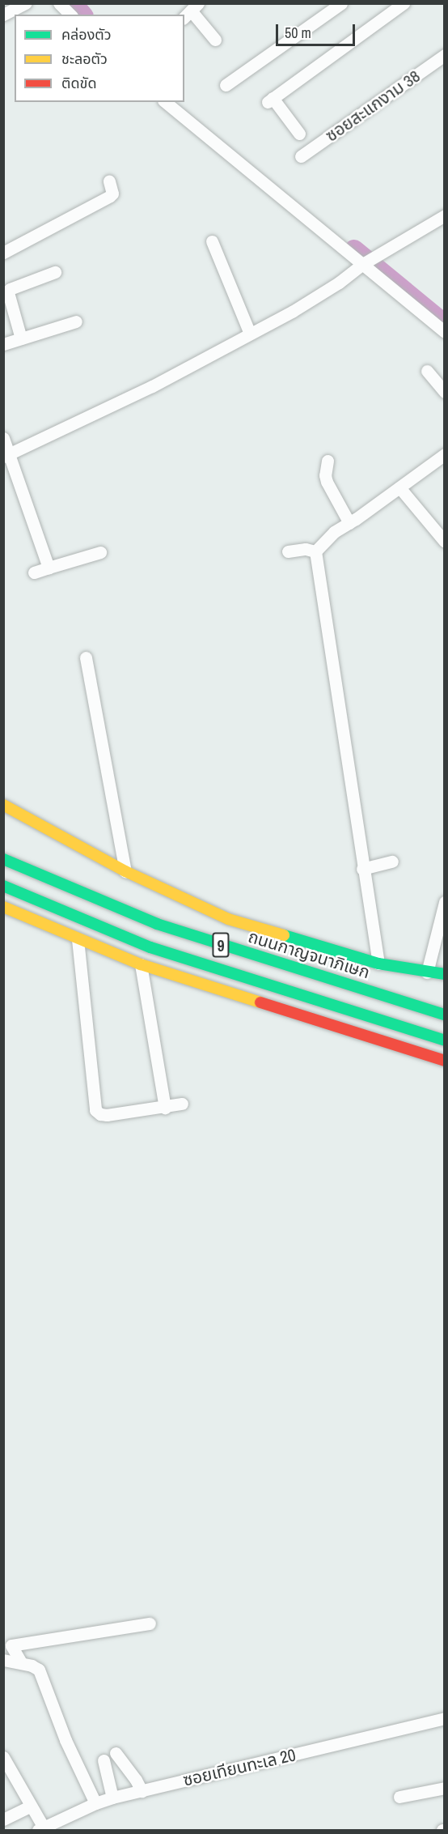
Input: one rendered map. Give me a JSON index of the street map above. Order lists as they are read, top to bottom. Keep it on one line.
{"streets":{"main road":["9","ถนนกาญจนาภิเษก"],"street":["ซอยสะแกงาม 38","ซอยเทียนทะเล 20"]},"legend":["คล่องตัว","ชะลอตัว","ติดขัด"],"scale_bar":"50 m"}
